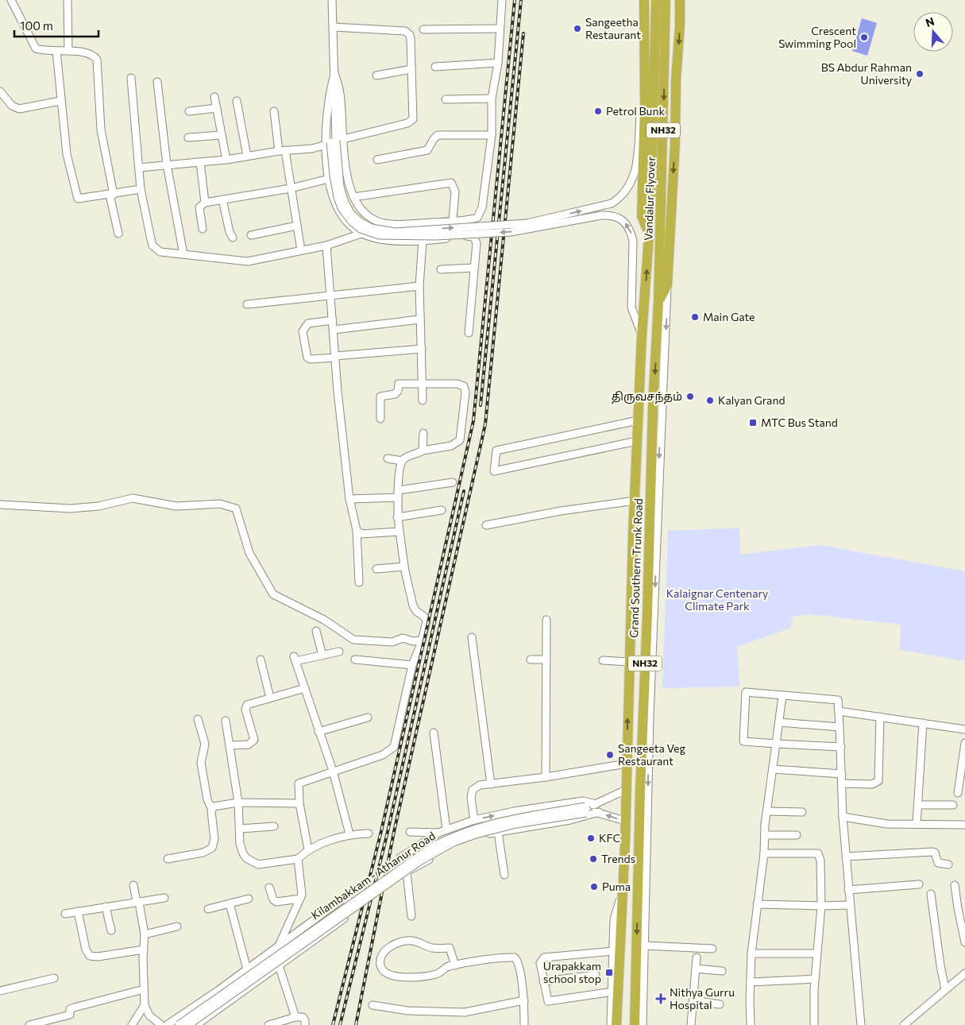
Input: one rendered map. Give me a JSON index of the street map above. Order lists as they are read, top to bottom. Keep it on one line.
{"streets":{"highway":["NH32","Vandalur Flyover","Grand Southern Trunk Road"],"street":["Kilambakkam - Athanur Road"]},"crossings":[["NH32","Grand Southern Trunk Road"],["NH32","Kilambakkam - Athanur Road"],["Vandalur Flyover","Grand Southern Trunk Road"],["Grand Southern Trunk Road","Kilambakkam - Athanur Road"]],"parks":["Kalaignar Centenary Climate Park"],"places":{"other":["Sangeetha Restaurant","Crescent Swimming Pool","BS Abdur Rahman University","Petrol Bunk","Main Gate","திருவசந்தம்","Kalyan Grand","Sangeeta Veg Restaurant","KFC","Trends","Puma"],"transit":["MTC Bus Stand","Urapakkam school stop"],"health":["Nithya Gurru Hospital"]},"scale_bar":"100 m","north":"top"}
